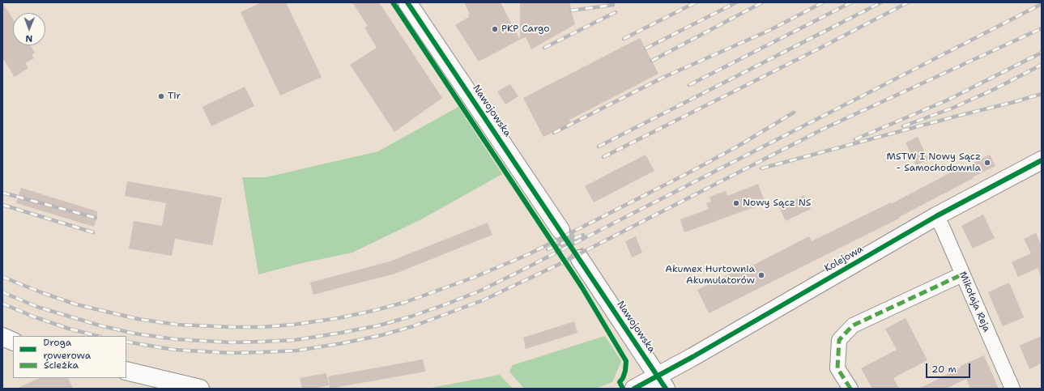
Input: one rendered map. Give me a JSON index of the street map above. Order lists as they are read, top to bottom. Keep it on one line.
{"streets":{"street":["Nawojowska","Kolejowa","Mikołaja Reja"]},"crossings":[["Nawojowska","Kolejowa"],["Kolejowa","Mikołaja Reja"]],"places":["PKP Cargo","Tir","MSTW I Nowy Sącz - Samochodownia","Nowy Sącz NS","Akumex Hurtownia Akumulatorów"],"legend":["Droga rowerowa","Ścieżka"],"scale_bar":"20 m","north":"bottom"}
